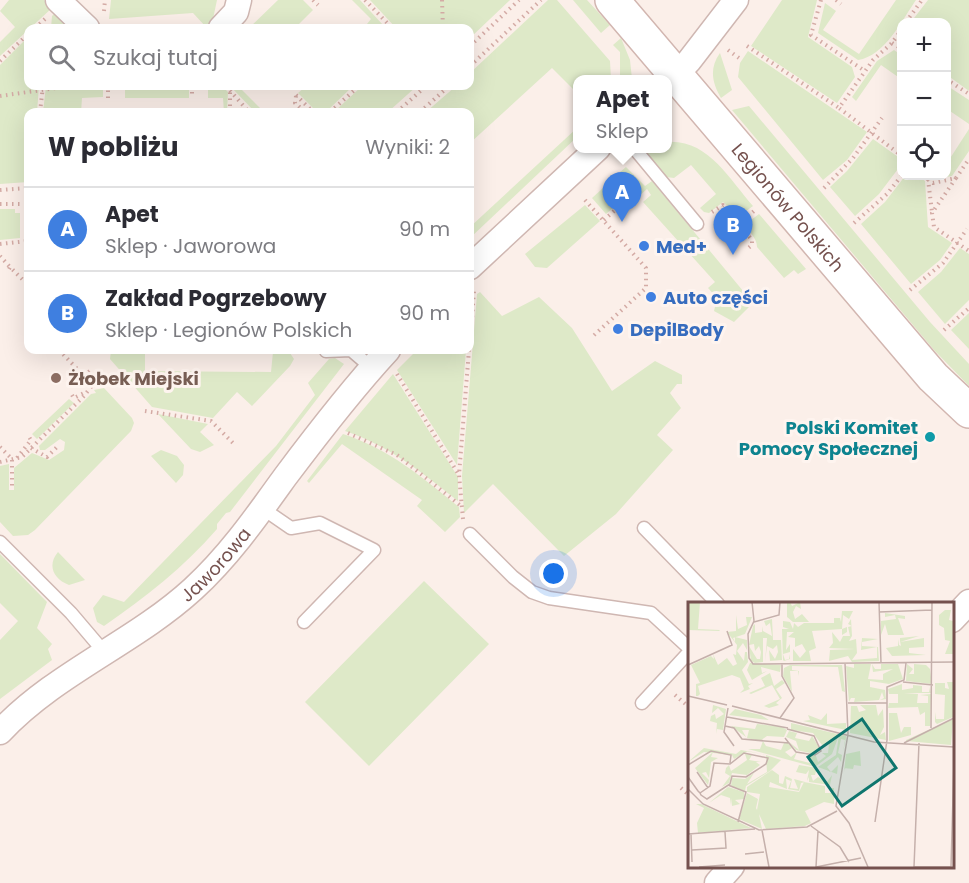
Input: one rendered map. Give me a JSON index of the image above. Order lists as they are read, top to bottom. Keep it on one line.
{"streets":{"street":["Legionów Polskich","Jaworowa"]},"places":["Med+","Auto części","DepilBody","Żłobek Miejski","Polski Komitet Pomocy Społecznej"],"page":{"map_buttons":["+","−"],"search":"Szukaj tutaj","popup":["Apet","Sklep"],"heading":["W pobliżu","Wyniki: 2"],"pins":["A","B"],"list":[{"mark":"A","name":"Apet","note":"Sklep · Jaworowa","value":"90 m"},{"mark":"B","name":"Zakład Pogrzebowy","note":"Sklep · Legionów Polskich","value":"90 m"}]}}
